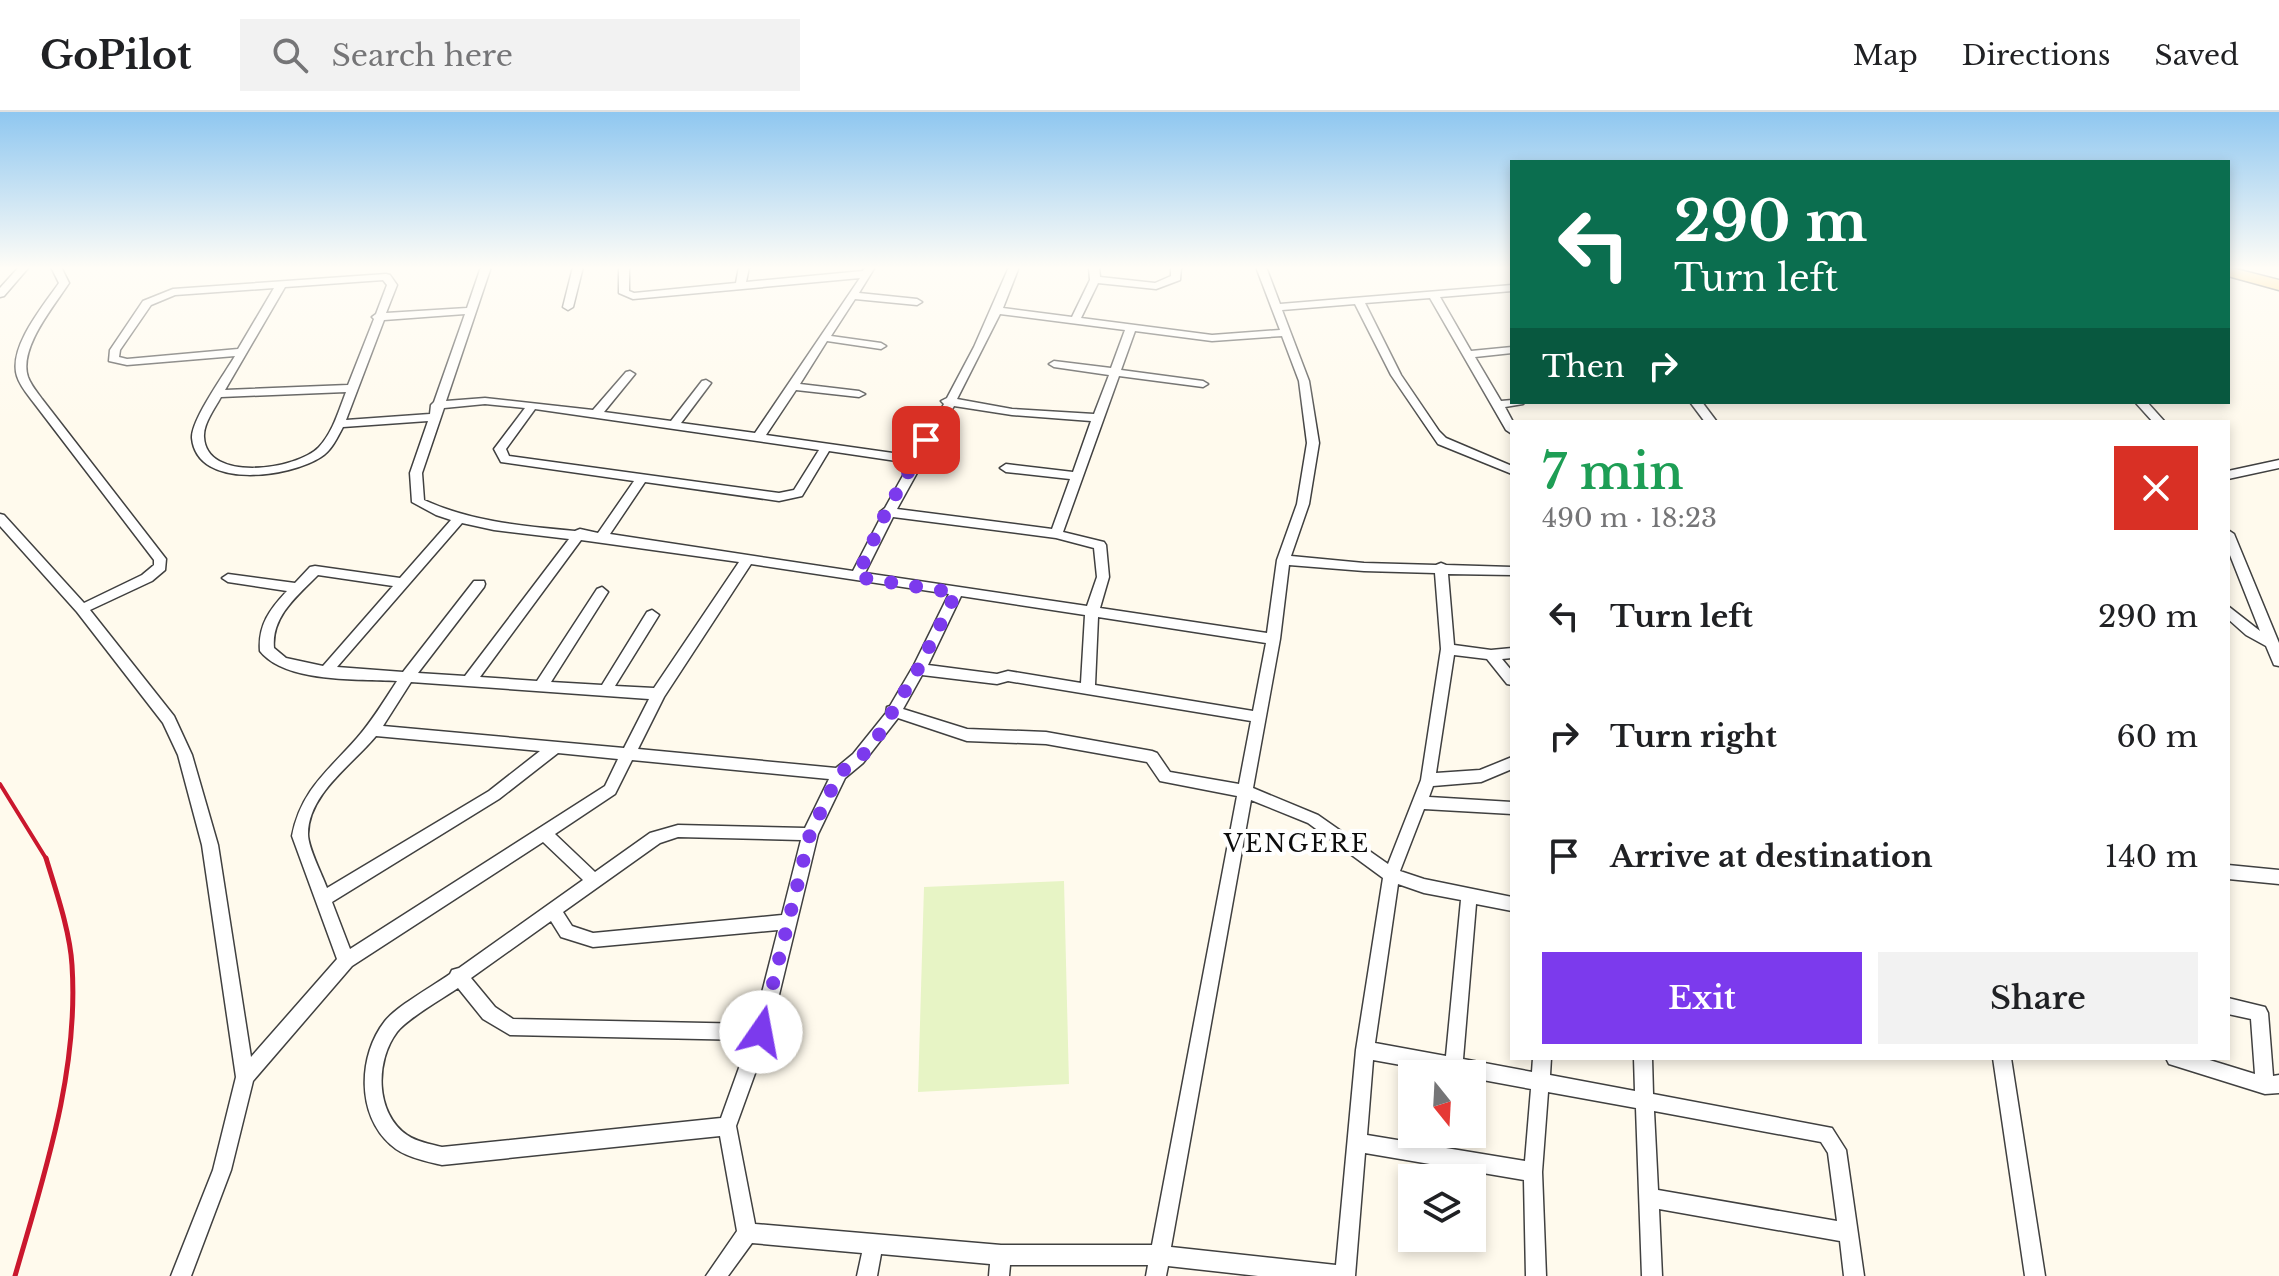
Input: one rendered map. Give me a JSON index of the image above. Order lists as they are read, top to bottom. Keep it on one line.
{"districts":["VENGERE"],"north":"bottom","page":{"header":"GoPilot","search":"Search here","nav":["Map","Directions","Saved"],"turn":["290 m","Turn left"],"then":"Then","heading":["7 min","490 m · 18:23"],"list":[{"name":"Turn left","value":"290 m"},{"name":"Turn right","value":"60 m"},{"name":"Arrive at destination","value":"140 m"}],"buttons":["Exit","Share"]}}
